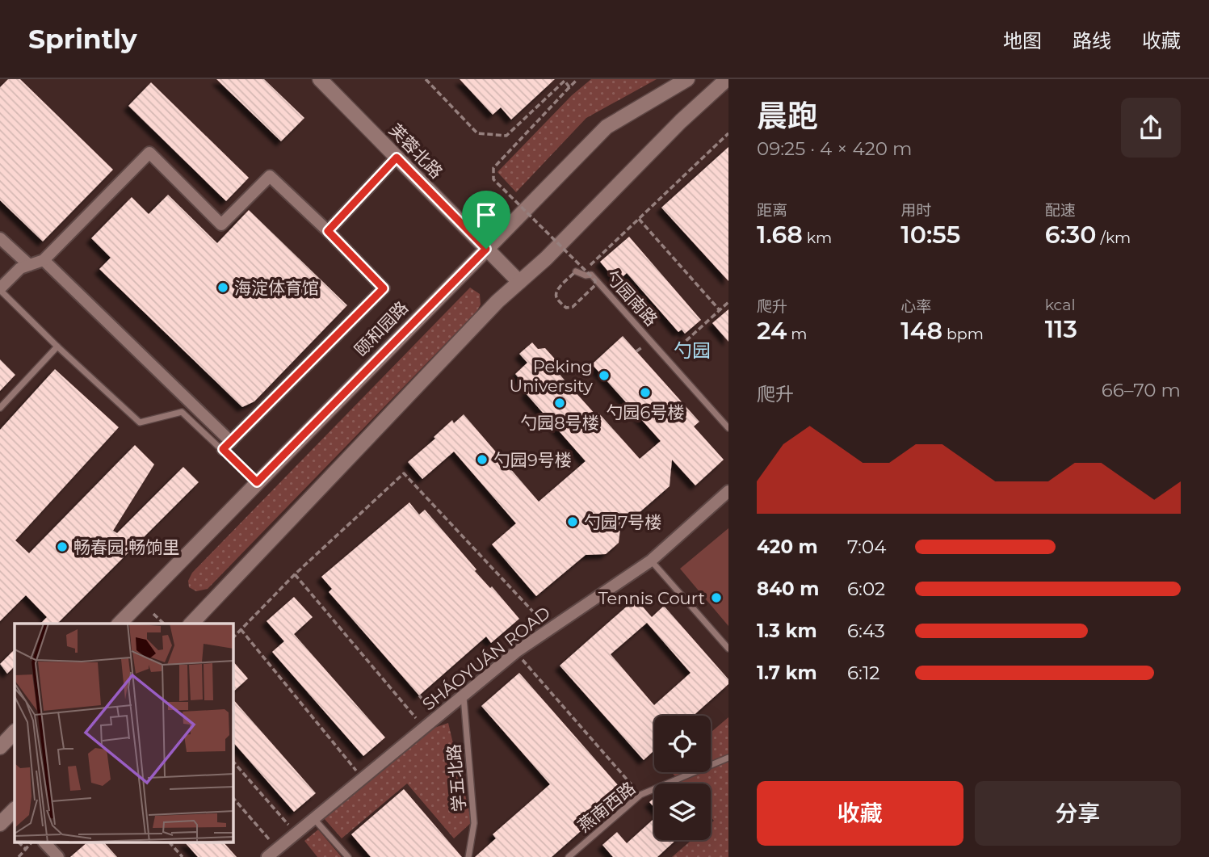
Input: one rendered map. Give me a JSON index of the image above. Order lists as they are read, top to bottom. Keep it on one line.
{"streets":{"street":["芙蓉北路","颐和园路","SHÁOYUÁN ROAD"],"lane":["勺园南路","学五北路","燕南西路"]},"crossings":[["芙蓉北路","颐和园路"],["SHÁOYUÁN ROAD","学五北路"]],"districts":["勺园"],"places":["海淀体育馆","Peking University","勺园6号楼","勺园8号楼","勺园9号楼","勺园7号楼","畅春园·畅饷里","Tennis Court"],"page":{"header":"Sprintly","nav":["地图","路线","收藏"],"heading":["晨跑","09:25 · 4 × 420 m"],"stats":[["距离","1.68 km"],["用时","10:55"],["配速","6:30 /km"],["爬升","24 m"],["心率","148 bpm"],["kcal","113"]],"chart":["爬升","66–70 m"],"list":[{"name":"420 m","note":"7:04"},{"name":"840 m","note":"6:02"},{"name":"1.3 km","note":"6:43"},{"name":"1.7 km","note":"6:12"}],"buttons":["收藏","分享"]}}
